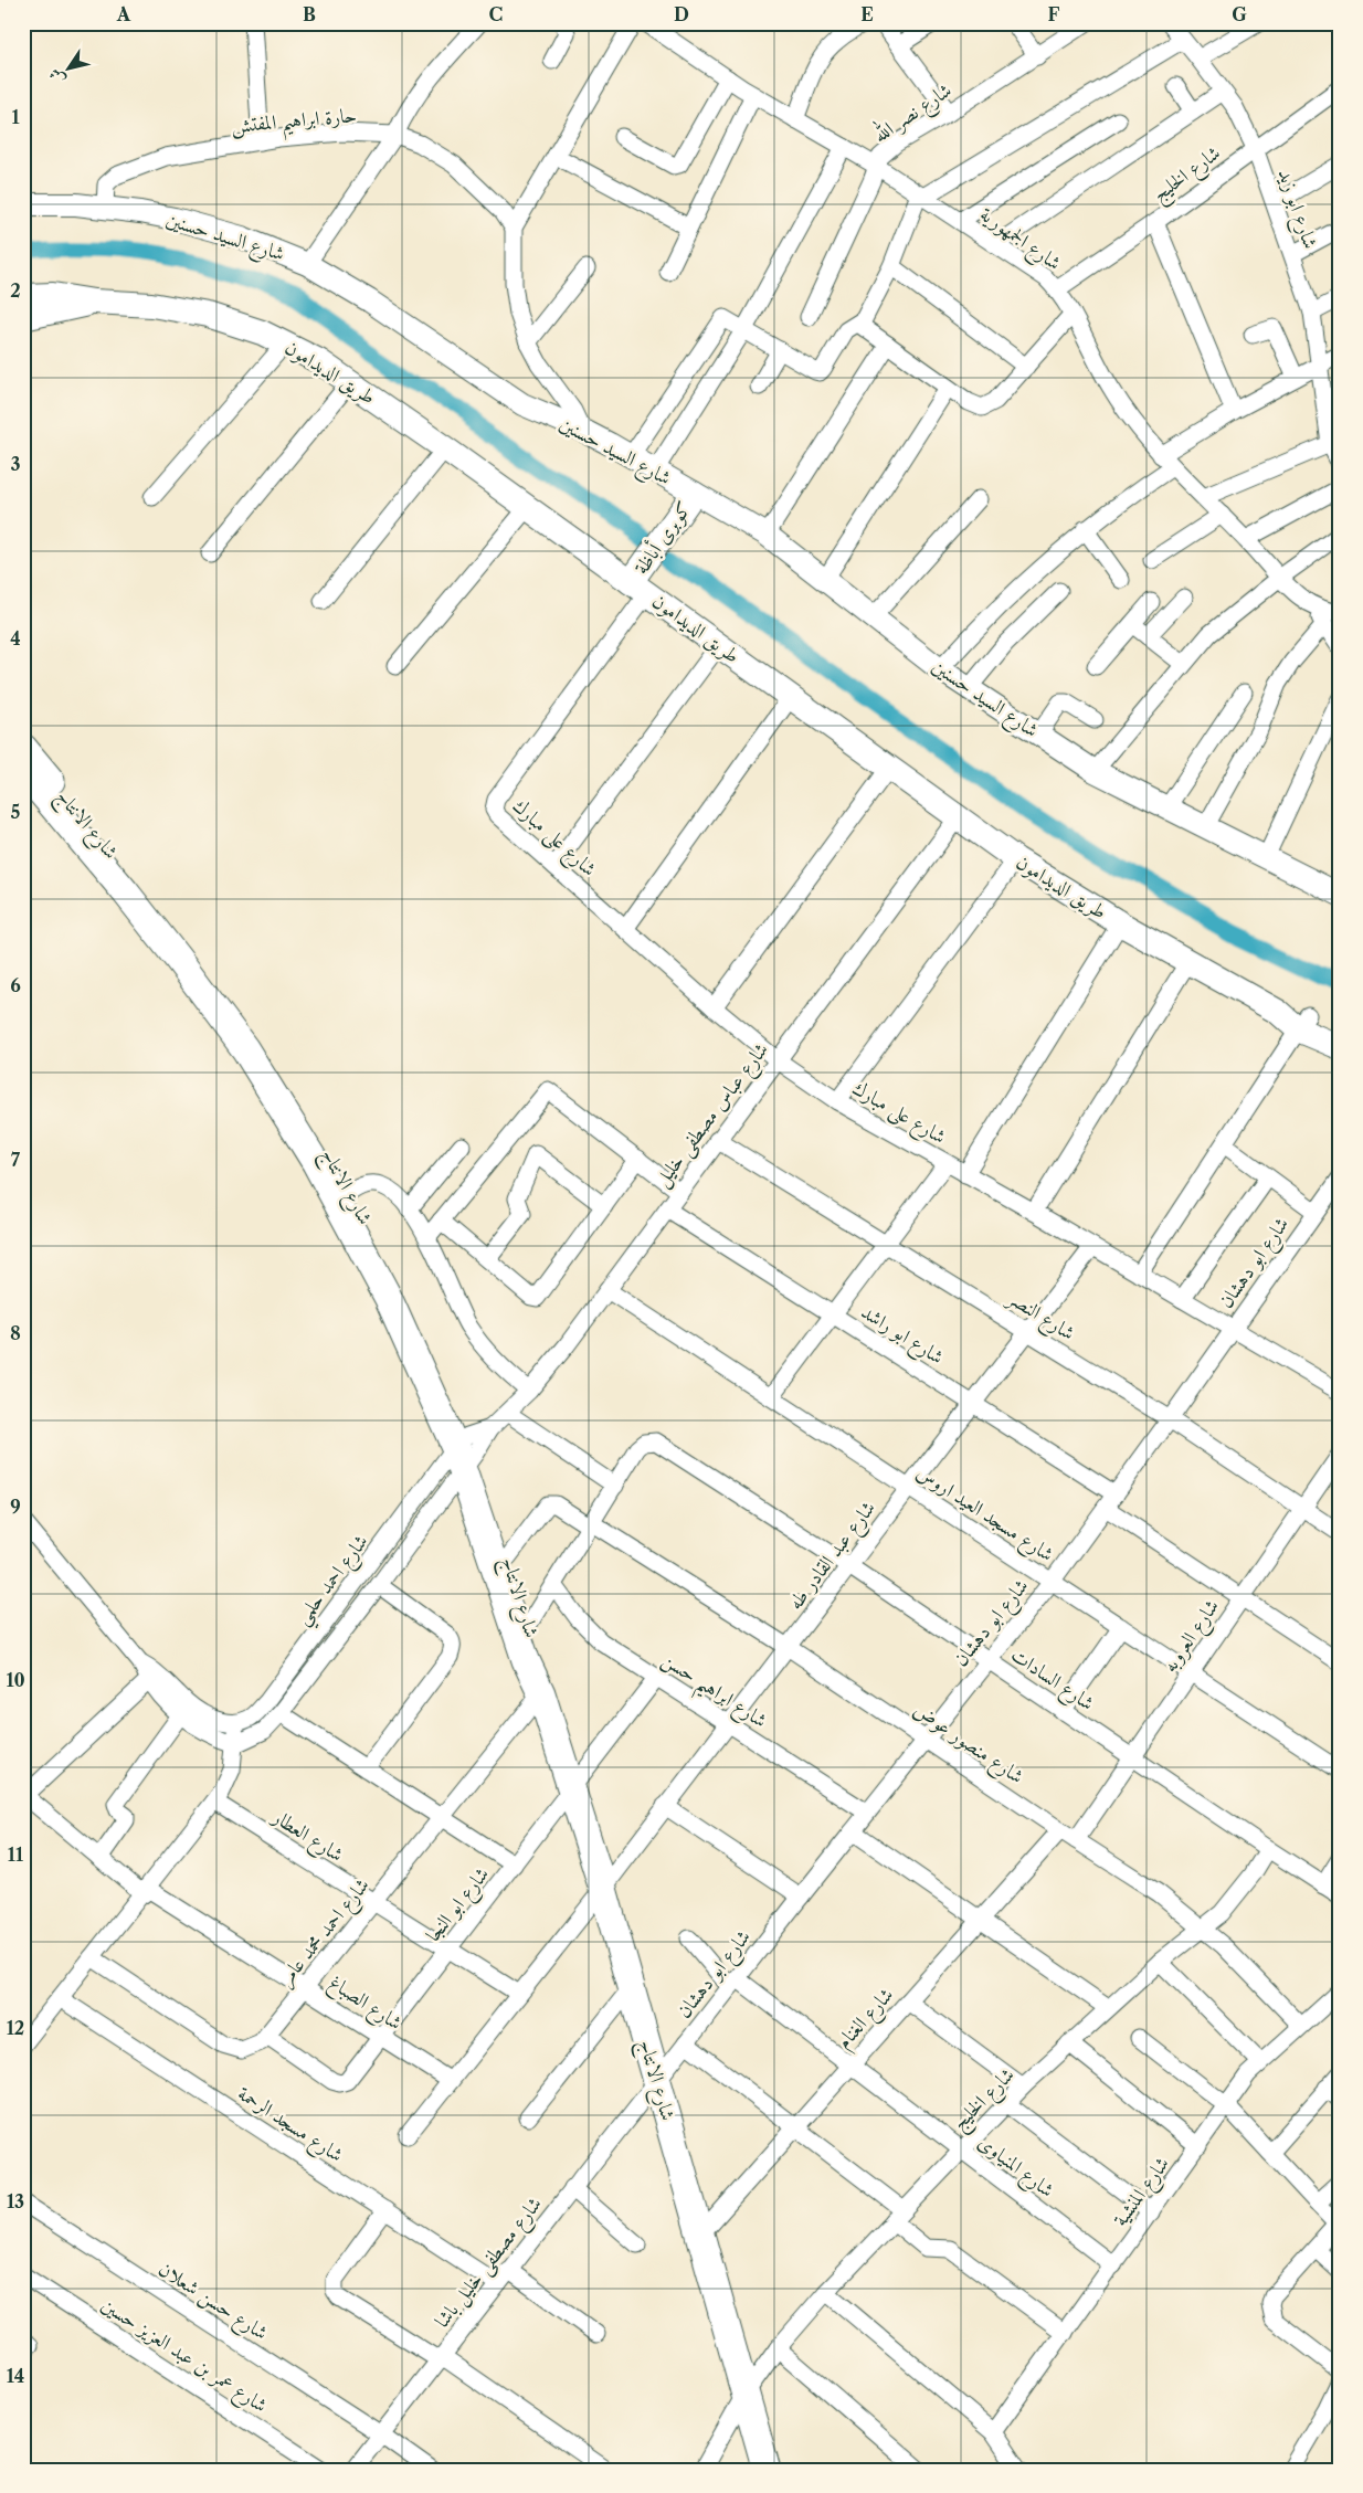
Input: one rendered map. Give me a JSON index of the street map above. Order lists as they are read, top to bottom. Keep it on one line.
{"streets":{"main road":["طريق الديدامون","كوبرى أباظة","شارع الانتاج"],"street":["شارع نصر الله","حارة ابراهيم المفتش","شارع الخليج","شارع ابو زيد","شارع السيد حسنين","شارع الجمهورية","شارع على مبارك","شارع عباس مصطفى خليل","شارع ابو دهشان","شارع النصر","شارع ابو راشد","شارع مسجد العيد اروس","شارع عبد القادر طه","شارع احمد حلمي","شارع العروبه","شارع السادات","شارع ابراهيم حسن","شارع منصور عوض","شارع العطار","شارع ابو النجا","شارع احمد محمد عامر","شارع الصباغ","شارع الغنام","شارع مسجد الرحمة","شارع المنياوى","شارع المنشية","شارع مصطفى خليل باشا","شارع حسن شعلان","شارع عمر بن عبد العزيز حسين"]},"crossings":[["شارع نصر الله","شارع الجمهورية"],["حارة ابراهيم المفتش","شارع السيد حسنين"],["شارع الخليج","شارع ابو زيد"],["شارع الخليج","شارع الجمهورية"],["شارع الخليج","شارع الانتاج"],["شارع الخليج","شارع السادات"],["شارع الخليج","شارع منصور عوض"],["شارع الخليج","شارع المنياوى"],["شارع السيد حسنين","كوبرى أباظة"],["طريق الديدامون","كوبرى أباظة"],["طريق الديدامون","شارع على مبارك"],["طريق الديدامون","شارع عباس مصطفى خليل"],["كوبرى أباظة","شارع على مبارك"],["شارع الانتاج","شارع عباس مصطفى خليل"],["شارع الانتاج","شارع ابو دهشان"],["شارع الانتاج","شارع عبد القادر طه"],["شارع الانتاج","شارع احمد حلمي"],["شارع الانتاج","شارع السادات"],["شارع الانتاج","شارع منصور عوض"],["شارع الانتاج","شارع ابو النجا"],["شارع الانتاج","شارع احمد محمد عامر"],["شارع الانتاج","شارع الغنام"],["شارع الانتاج","شارع مصطفى خليل باشا"],["شارع على مبارك","شارع عباس مصطفى خليل"],["شارع على مبارك","شارع ابو دهشان"],["شارع على مبارك","شارع عبد القادر طه"],["شارع عباس مصطفى خليل","شارع النصر"],["شارع عباس مصطفى خليل","شارع ابو راشد"],["شارع عباس مصطفى خليل","شارع مسجد العيد اروس"],["شارع عباس مصطفى خليل","شارع احمد حلمي"],["شارع ابو دهشان","شارع النصر"],["شارع ابو دهشان","شارع ابو راشد"],["شارع ابو دهشان","شارع مسجد العيد اروس"],["شارع ابو دهشان","شارع السادات"],["شارع ابو دهشان","شارع ابراهيم حسن"],["شارع ابو دهشان","شارع منصور عوض"],["شارع ابو دهشان","شارع المنياوى"],["شارع ابو دهشان","شارع مصطفى خليل باشا"],["شارع النصر","شارع عبد القادر طه"],["شارع النصر","شارع العروبه"],["شارع ابو راشد","شارع عبد القادر طه"],["شارع ابو راشد","شارع العروبه"],["شارع مسجد العيد اروس","شارع عبد القادر طه"],["شارع مسجد العيد اروس","شارع العروبه"],["شارع عبد القادر طه","شارع السادات"],["شارع عبد القادر طه","شارع ابراهيم حسن"],["شارع عبد القادر طه","شارع منصور عوض"],["شارع عبد القادر طه","شارع العطار"],["شارع عبد القادر طه","شارع الصباغ"],["شارع العروبه","شارع السادات"],["شارع العروبه","شارع منصور عوض"],["شارع السادات","شارع ابراهيم حسن"],["شارع السادات","شارع منصور عوض"],["شارع ابراهيم حسن","شارع ابو النجا"],["شارع منصور عوض","شارع الغنام"],["شارع منصور عوض","شارع المنشية"],["شارع العطار","شارع ابو النجا"],["شارع العطار","شارع احمد محمد عامر"],["شارع ابو النجا","شارع احمد محمد عامر"],["شارع ابو النجا","شارع الصباغ"],["شارع احمد محمد عامر","شارع الصباغ"],["شارع الغنام","شارع المنياوى"],["شارع مسجد الرحمة","شارع مصطفى خليل باشا"],["شارع المنياوى","شارع المنشية"],["شارع مصطفى خليل باشا","شارع حسن شعلان"]],"north":"bottom left","grid":{"columns":["A","B","C","D","E","F","G"],"rows":["1","2","3","4","5","6","7","8","9","10","11","12","13","14"]}}
